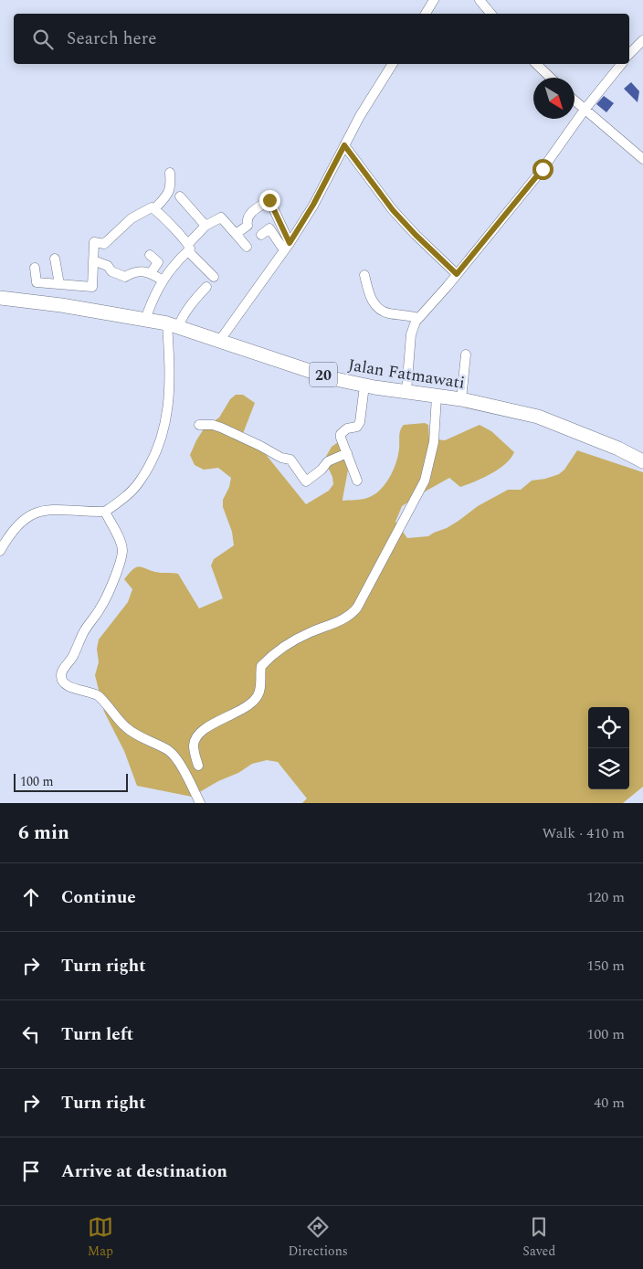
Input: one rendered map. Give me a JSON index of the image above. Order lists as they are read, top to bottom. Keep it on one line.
{"streets":{"highway":["Jalan Fatmawati","20"]},"scale_bar":"100 m","north":"bottom right","page":{"search":"Search here","scale":"100 m","heading":["6 min","Walk · 410 m"],"list":[["Continue","120 m"],["Turn right","150 m"],["Turn left","100 m"],["Turn right","40 m"],"Arrive at destination"],"nav":["Map","Directions","Saved"]}}
